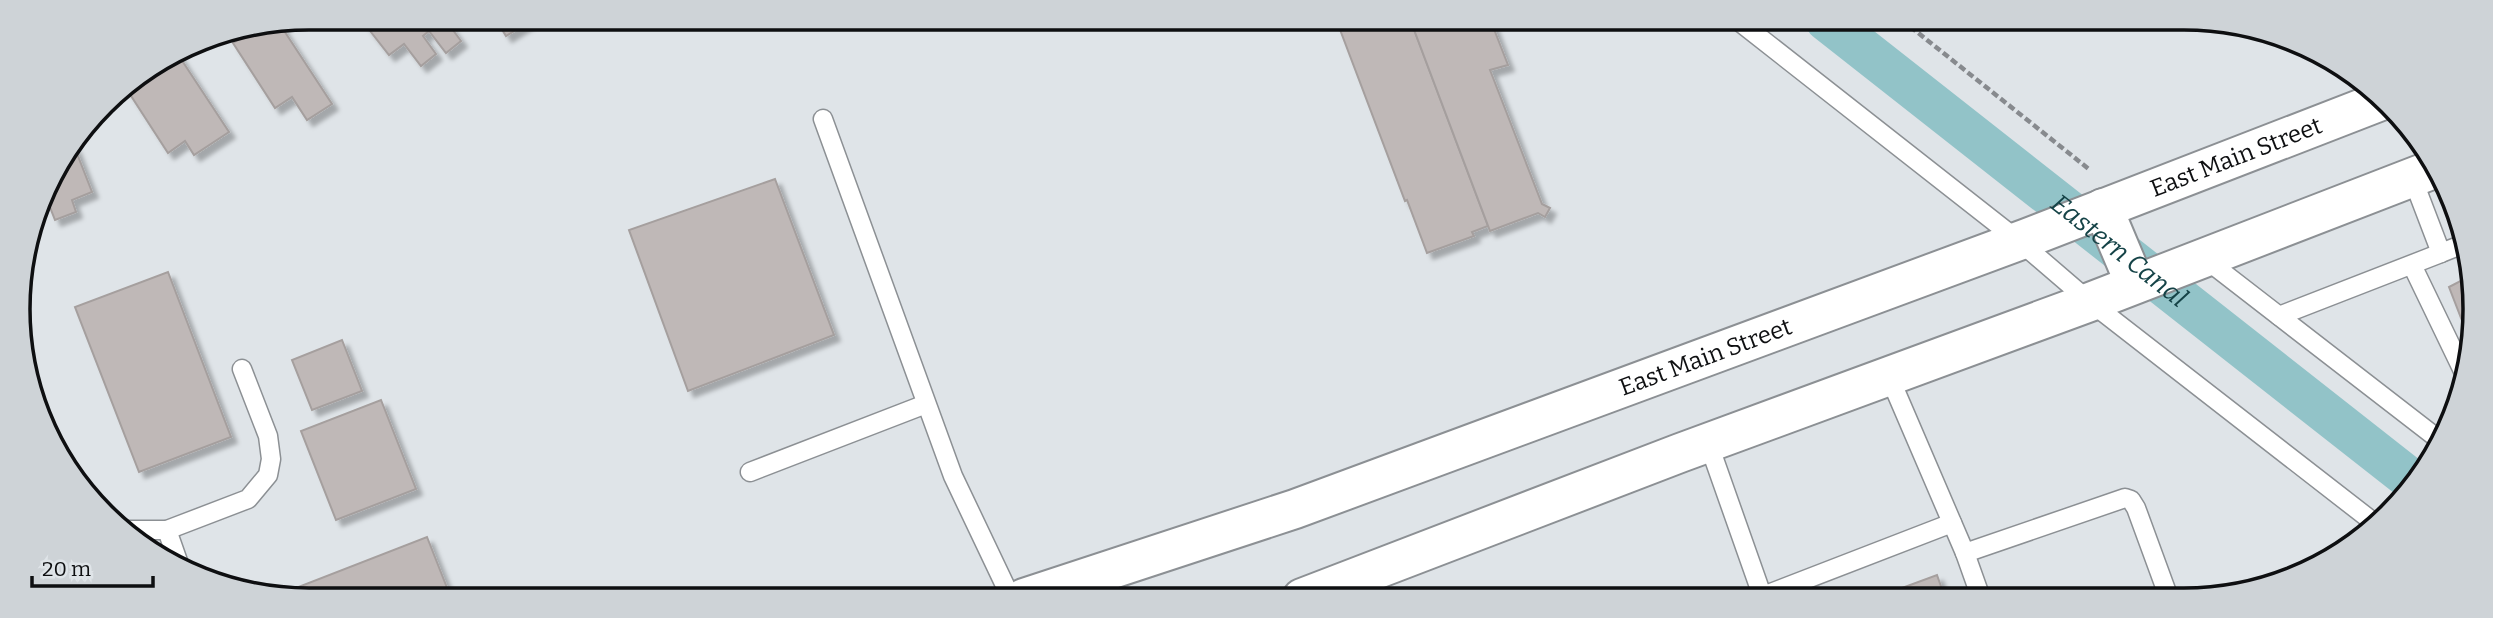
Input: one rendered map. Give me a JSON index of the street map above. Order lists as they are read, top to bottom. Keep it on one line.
{"streets":{"main road":["East Main Street"]},"water":["Eastern Canal"],"scale_bar":"20 m"}
